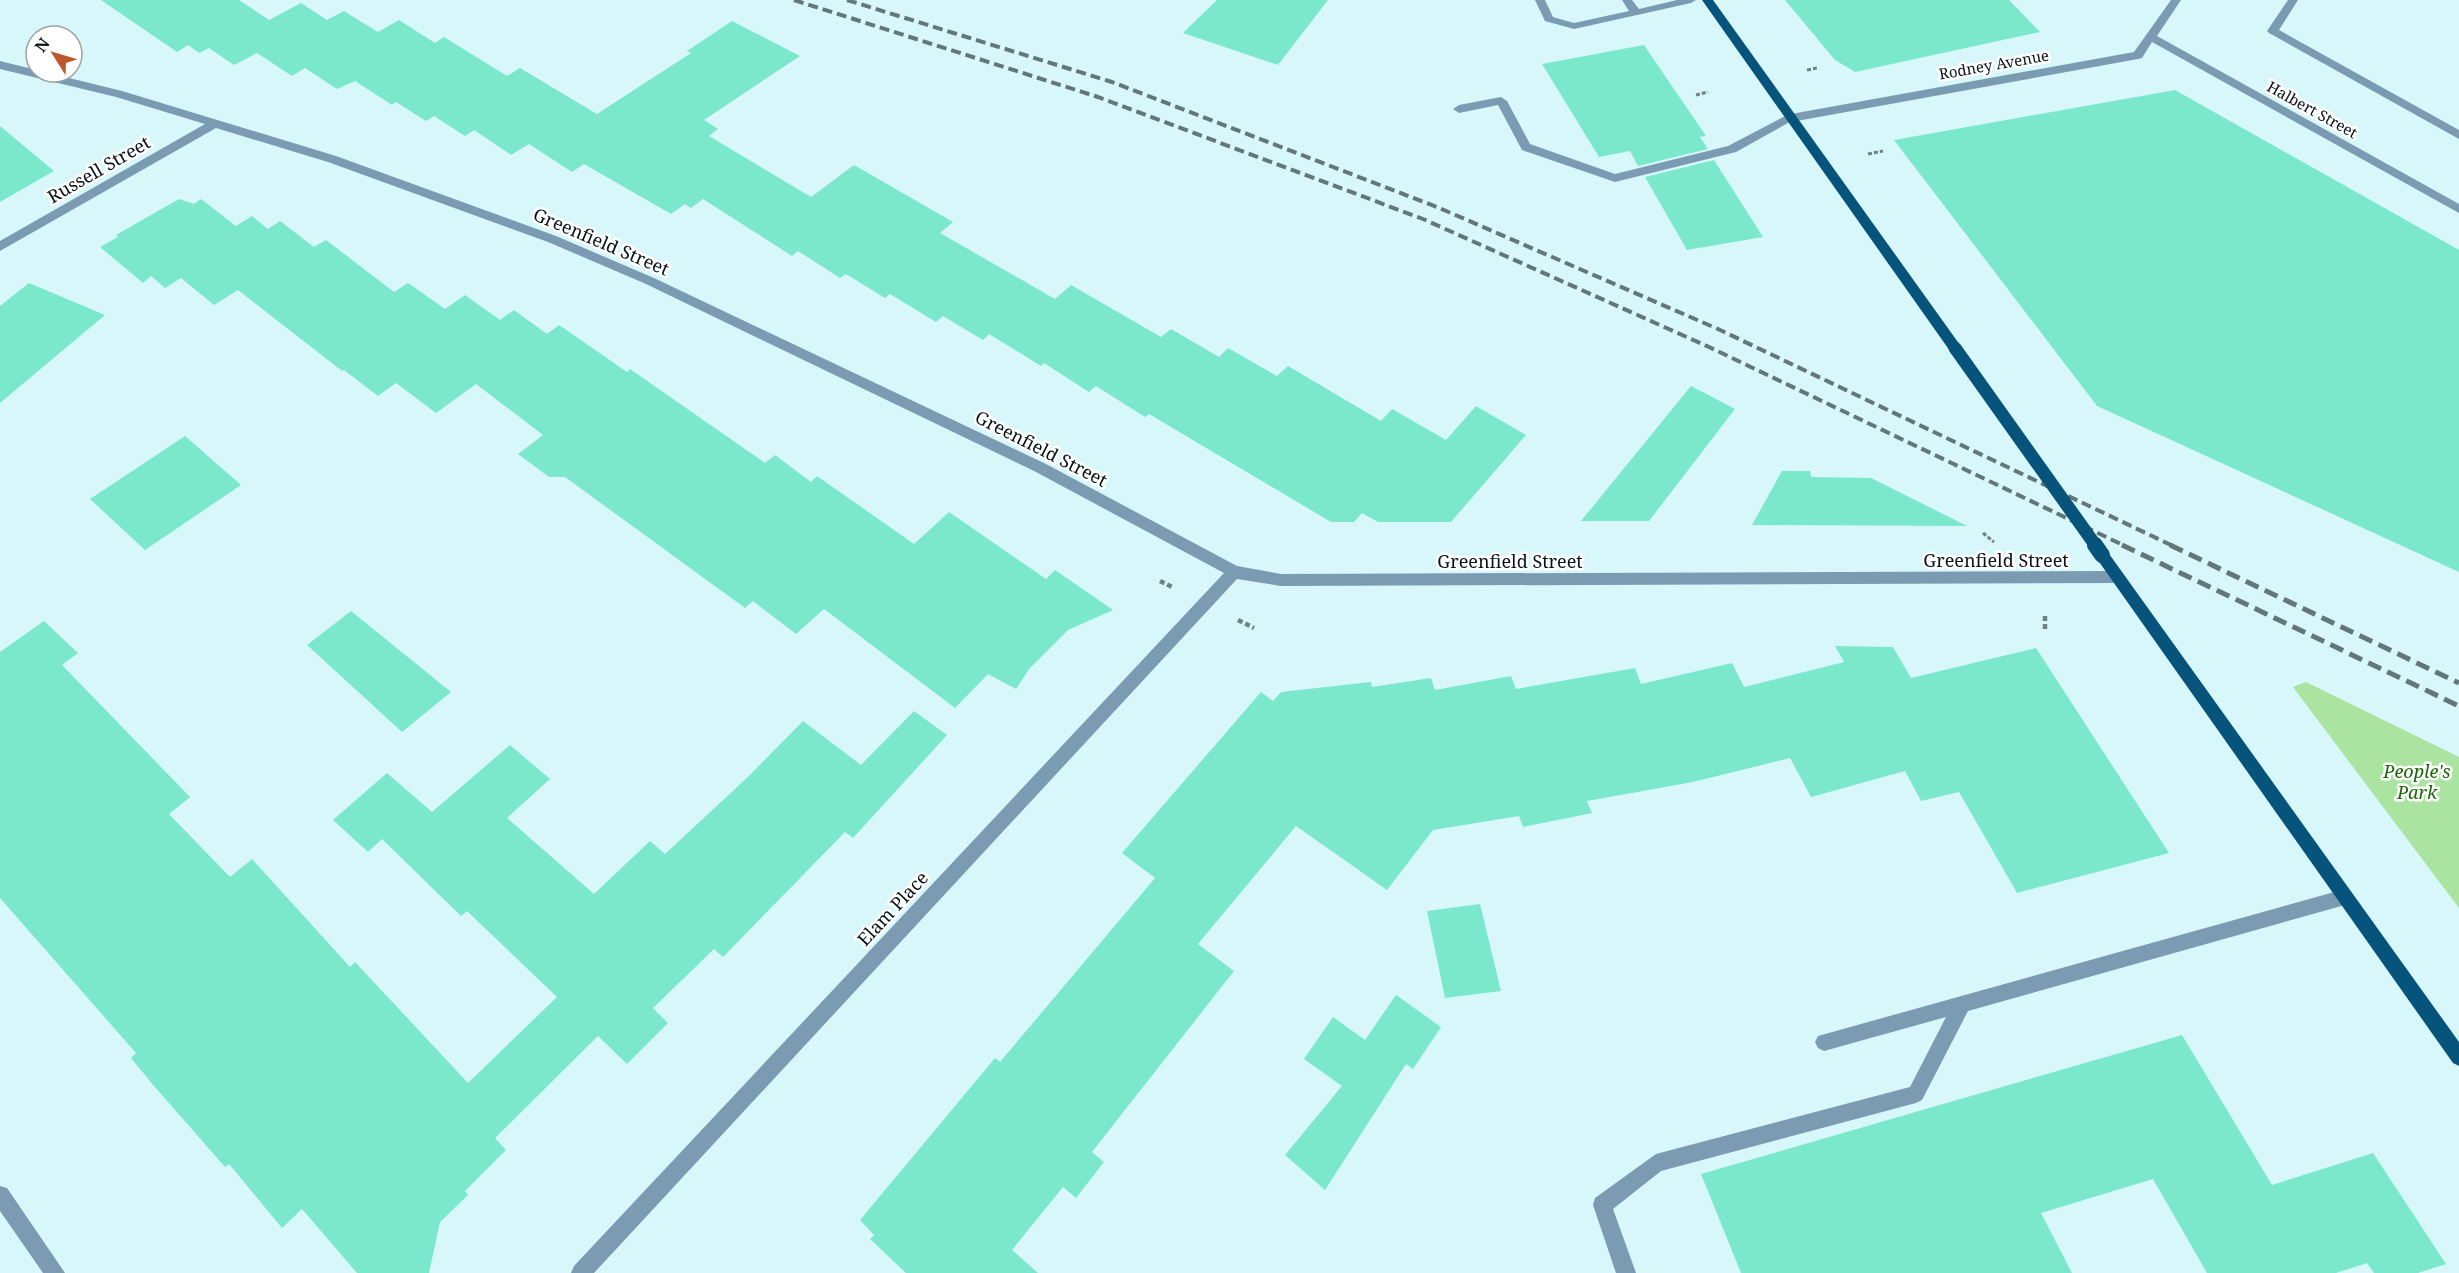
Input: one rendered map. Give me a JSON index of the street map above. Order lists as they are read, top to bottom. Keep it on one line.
{"streets":{"street":["Rodney Avenue","Halbert Street","Russell Street","Greenfield Street","Elam Place"]},"crossings":[["Rodney Avenue","Halbert Street"],["Russell Street","Greenfield Street"],["Greenfield Street","Elam Place"]],"parks":["People's Park"],"north":"top left"}
